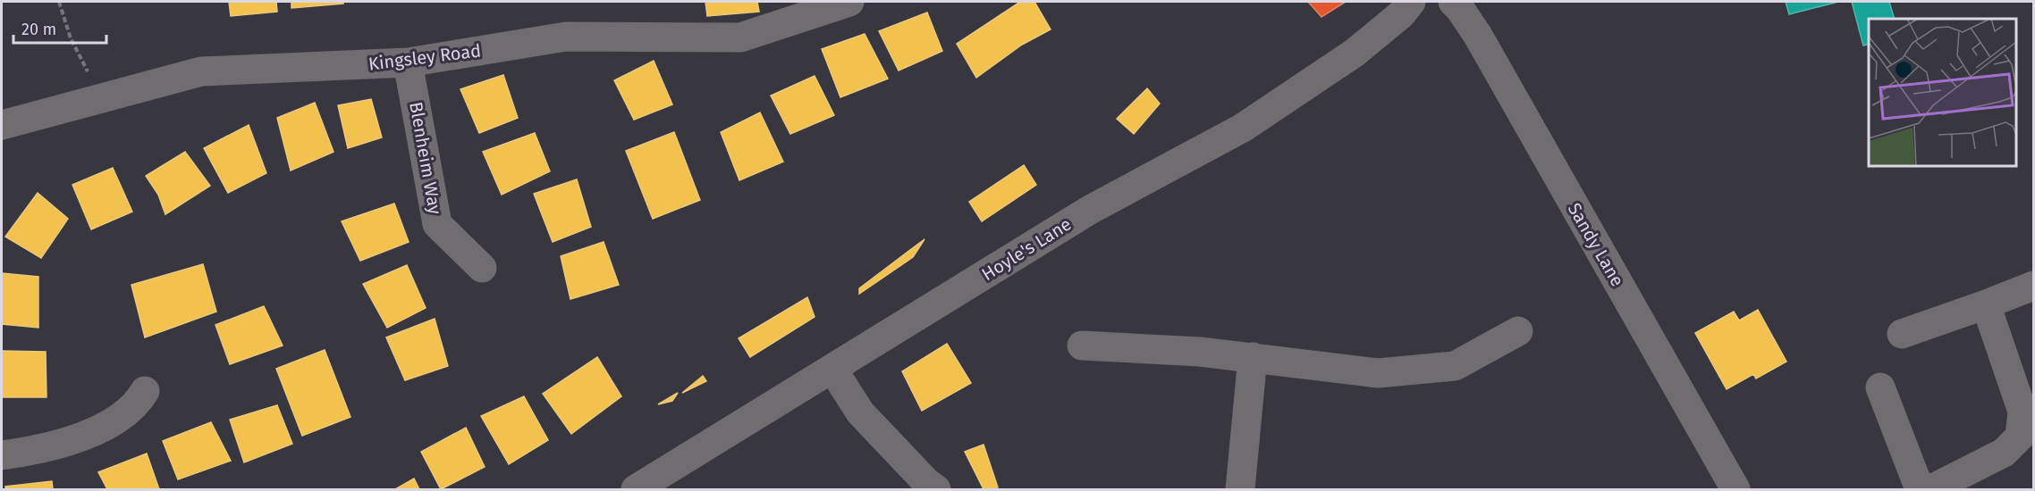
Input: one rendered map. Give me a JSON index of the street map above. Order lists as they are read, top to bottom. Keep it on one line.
{"streets":{"street":["Kingsley Road","Blenheim Way","Sandy Lane","Hoyle's Lane"]},"crossings":[["Kingsley Road","Blenheim Way"]],"scale_bar":"20 m"}
